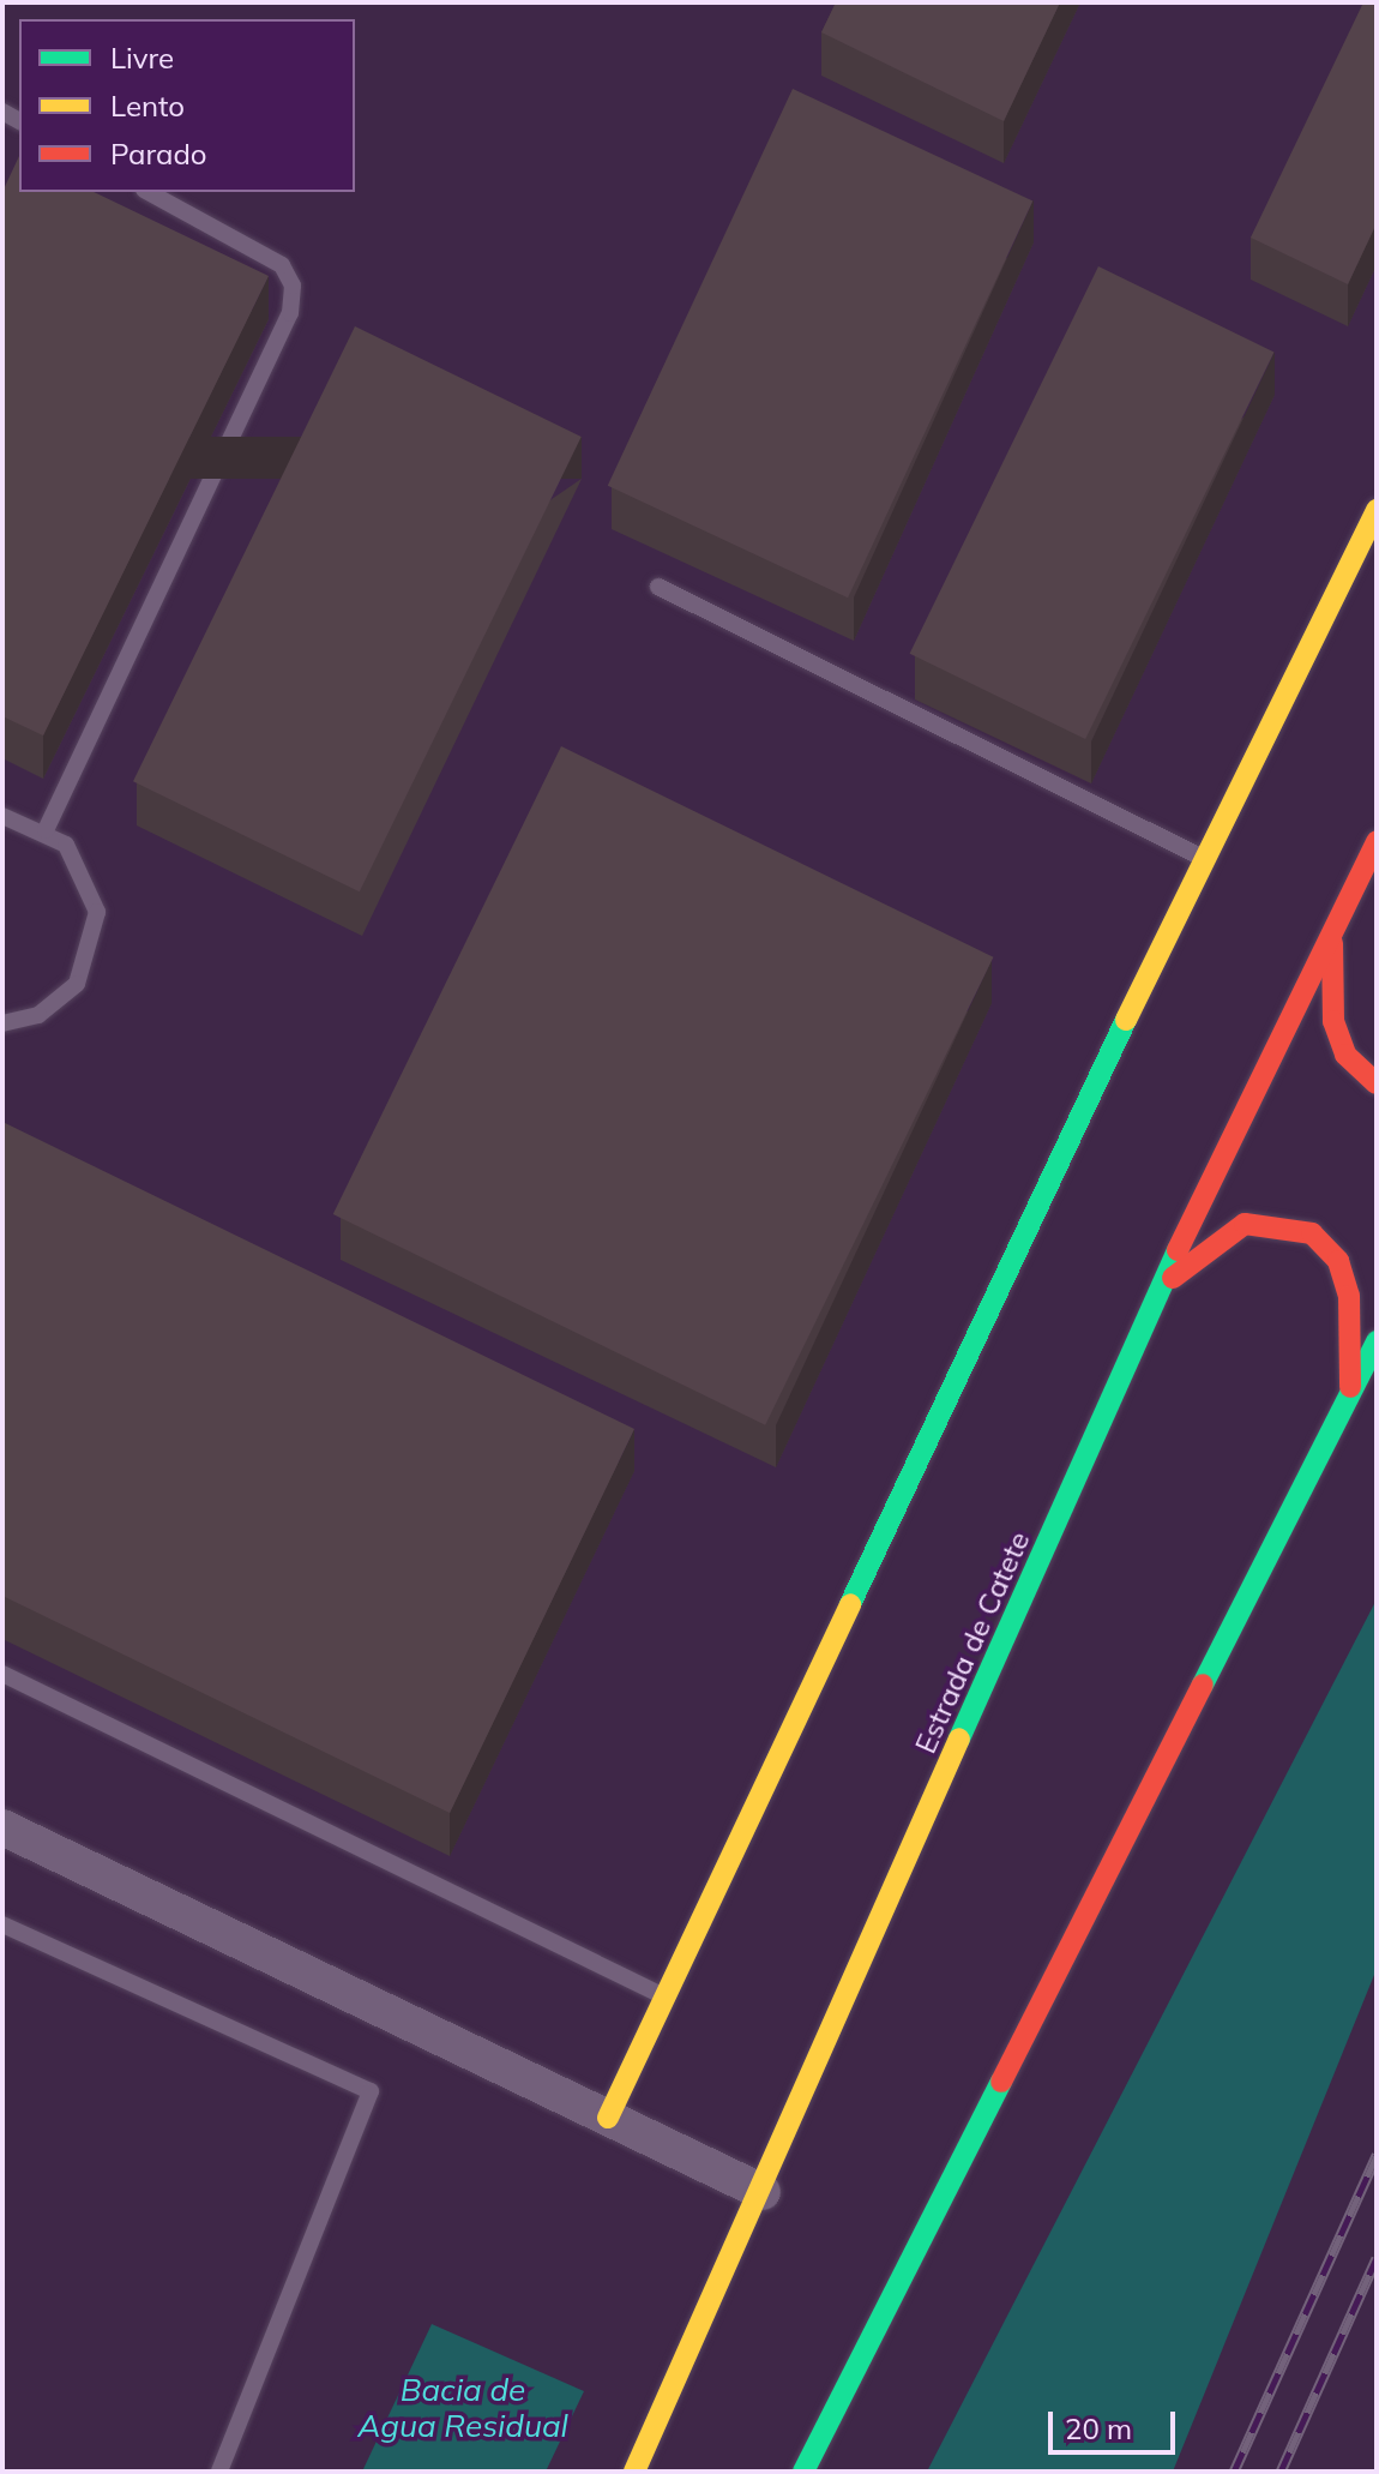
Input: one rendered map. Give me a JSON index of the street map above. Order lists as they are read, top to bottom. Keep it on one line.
{"streets":{"main road":["Estrada de Catete"]},"water":["Bacia de Agua Residual"],"legend":["Livre","Lento","Parado"],"scale_bar":"20 m"}
